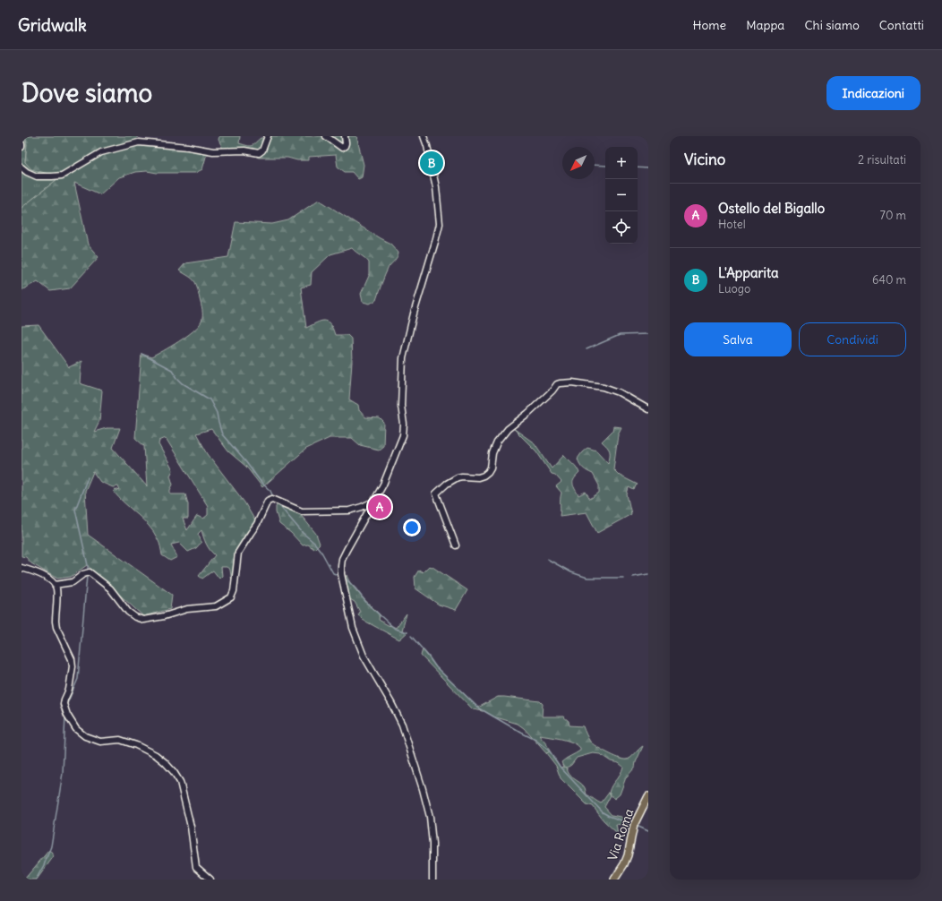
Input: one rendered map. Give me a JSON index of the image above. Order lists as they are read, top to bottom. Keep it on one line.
{"streets":{"main road":["Via Roma"]},"north":"bottom left","page":{"header":"Gridwalk","nav":["Home","Mappa","Chi siamo","Contatti"],"buttons":["Indicazioni",["Salva","Condividi"]],"title":"Dove siamo","heading":["Vicino","2 risultati"],"map_buttons":["+","−"],"pins":["B","A"],"list":[{"mark":"A","name":"Ostello del Bigallo","note":"Hotel","value":"70 m"},{"mark":"B","name":"L'Apparita","note":"Luogo","value":"640 m"}]}}
